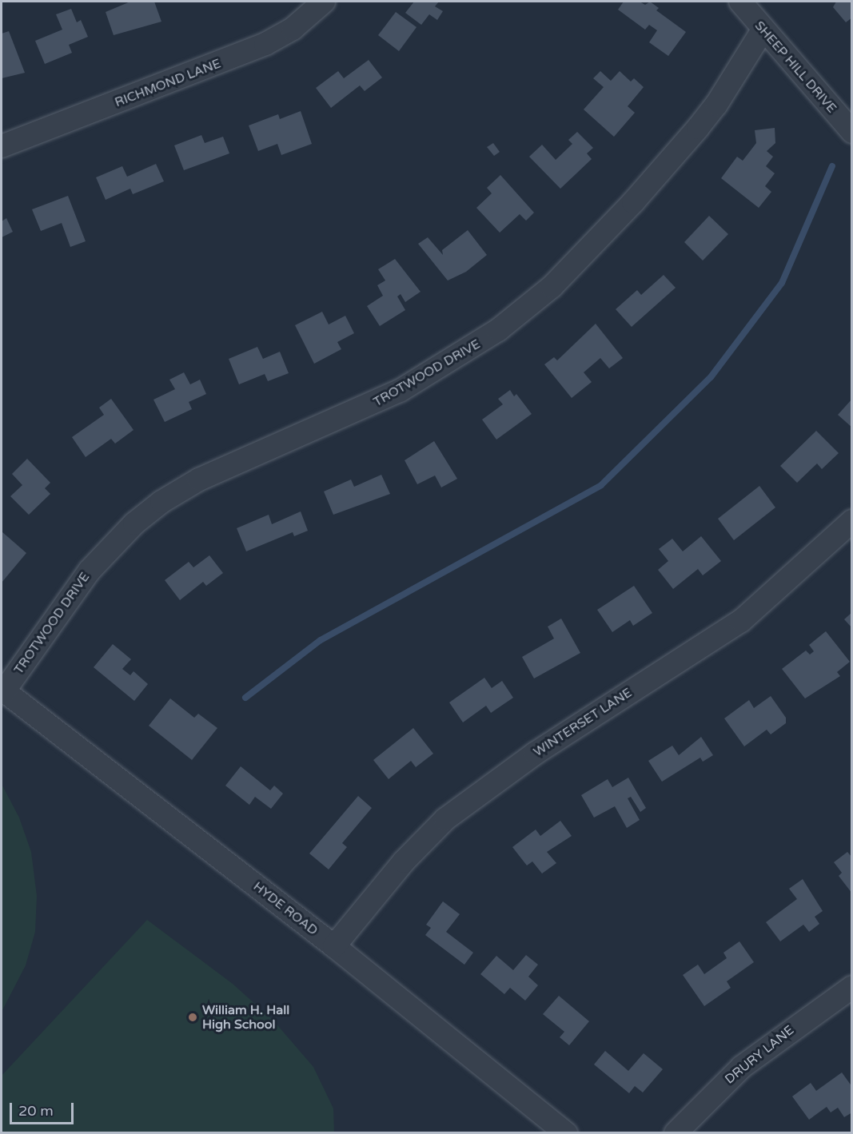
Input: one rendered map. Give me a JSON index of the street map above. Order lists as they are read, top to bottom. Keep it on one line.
{"streets":{"street":["SHEEP HILL DRIVE","RICHMOND LANE","TROTWOOD DRIVE","WINTERSET LANE","HYDE ROAD","DRURY LANE"]},"crossings":[["SHEEP HILL DRIVE","TROTWOOD DRIVE"],["TROTWOOD DRIVE","HYDE ROAD"],["WINTERSET LANE","HYDE ROAD"]],"places":["William H. Hall High School"],"scale_bar":"20 m"}
